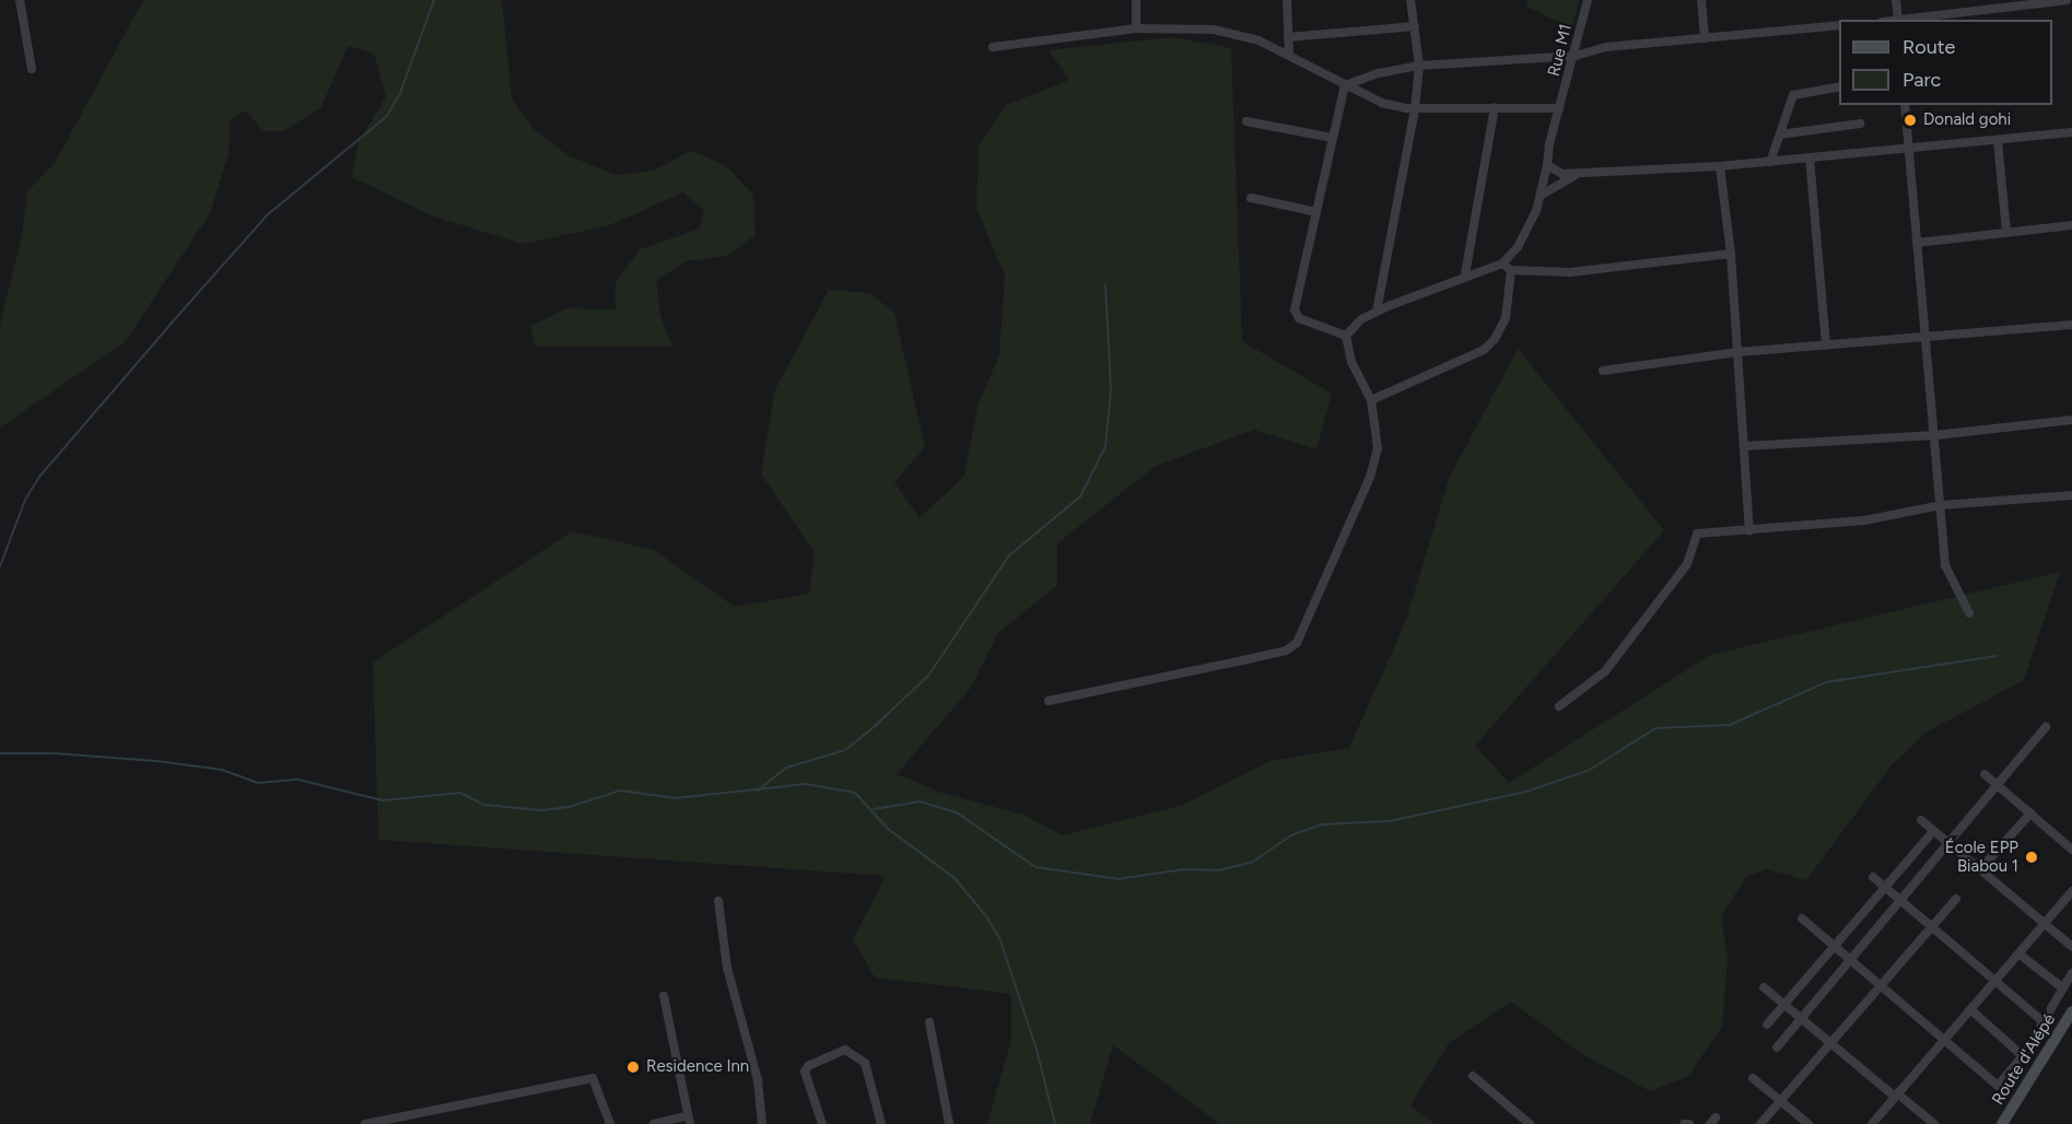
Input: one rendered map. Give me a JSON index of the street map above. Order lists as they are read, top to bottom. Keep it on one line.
{"streets":{"main road":["Route d'Alépé"],"street":["Rue M1"]},"places":["Donald gohi","École EPP Biabou 1","Residence Inn"],"legend":["Route","Parc"]}
